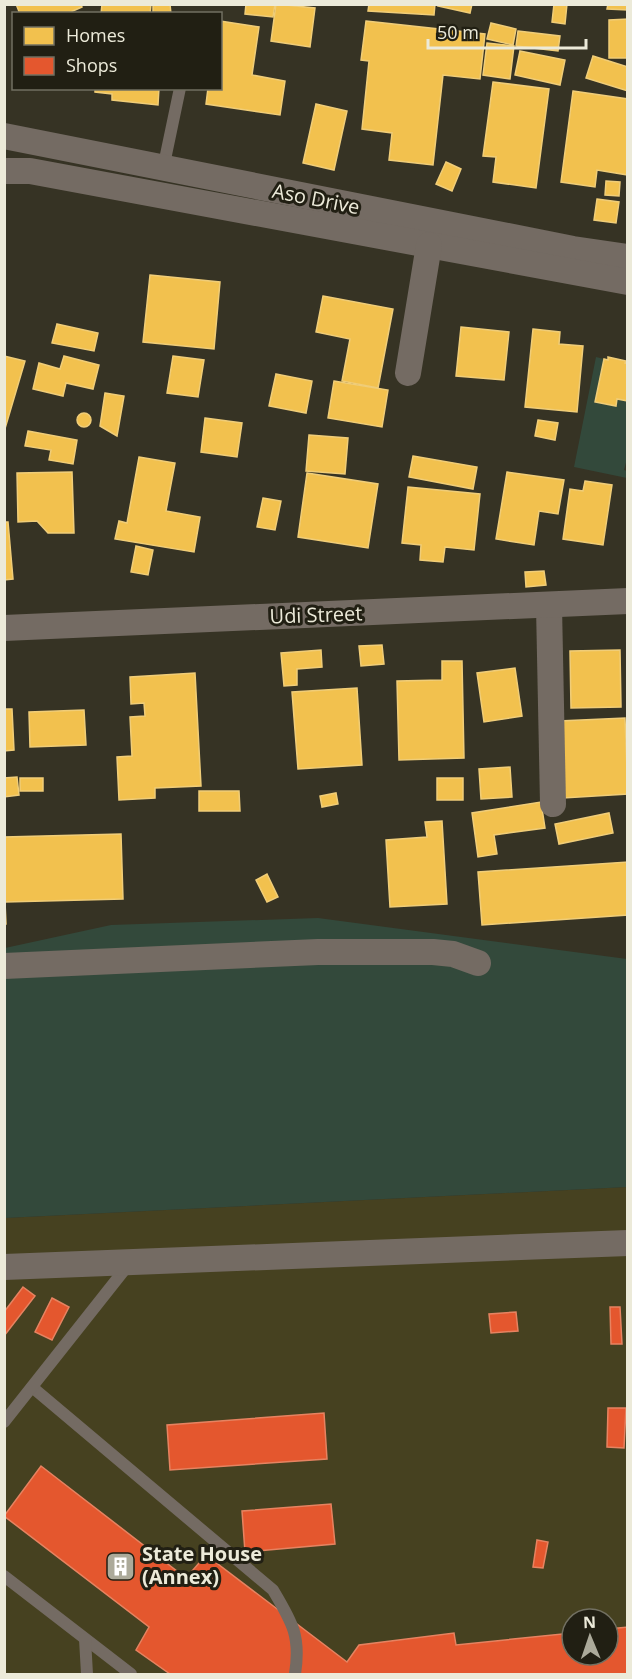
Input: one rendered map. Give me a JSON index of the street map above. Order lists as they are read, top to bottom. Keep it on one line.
{"streets":{"street":["Aso Drive","Udi Street"]},"places":{"building":["State House (Annex)"]},"legend":["Homes","Shops"],"scale_bar":"50 m","north":"top"}
